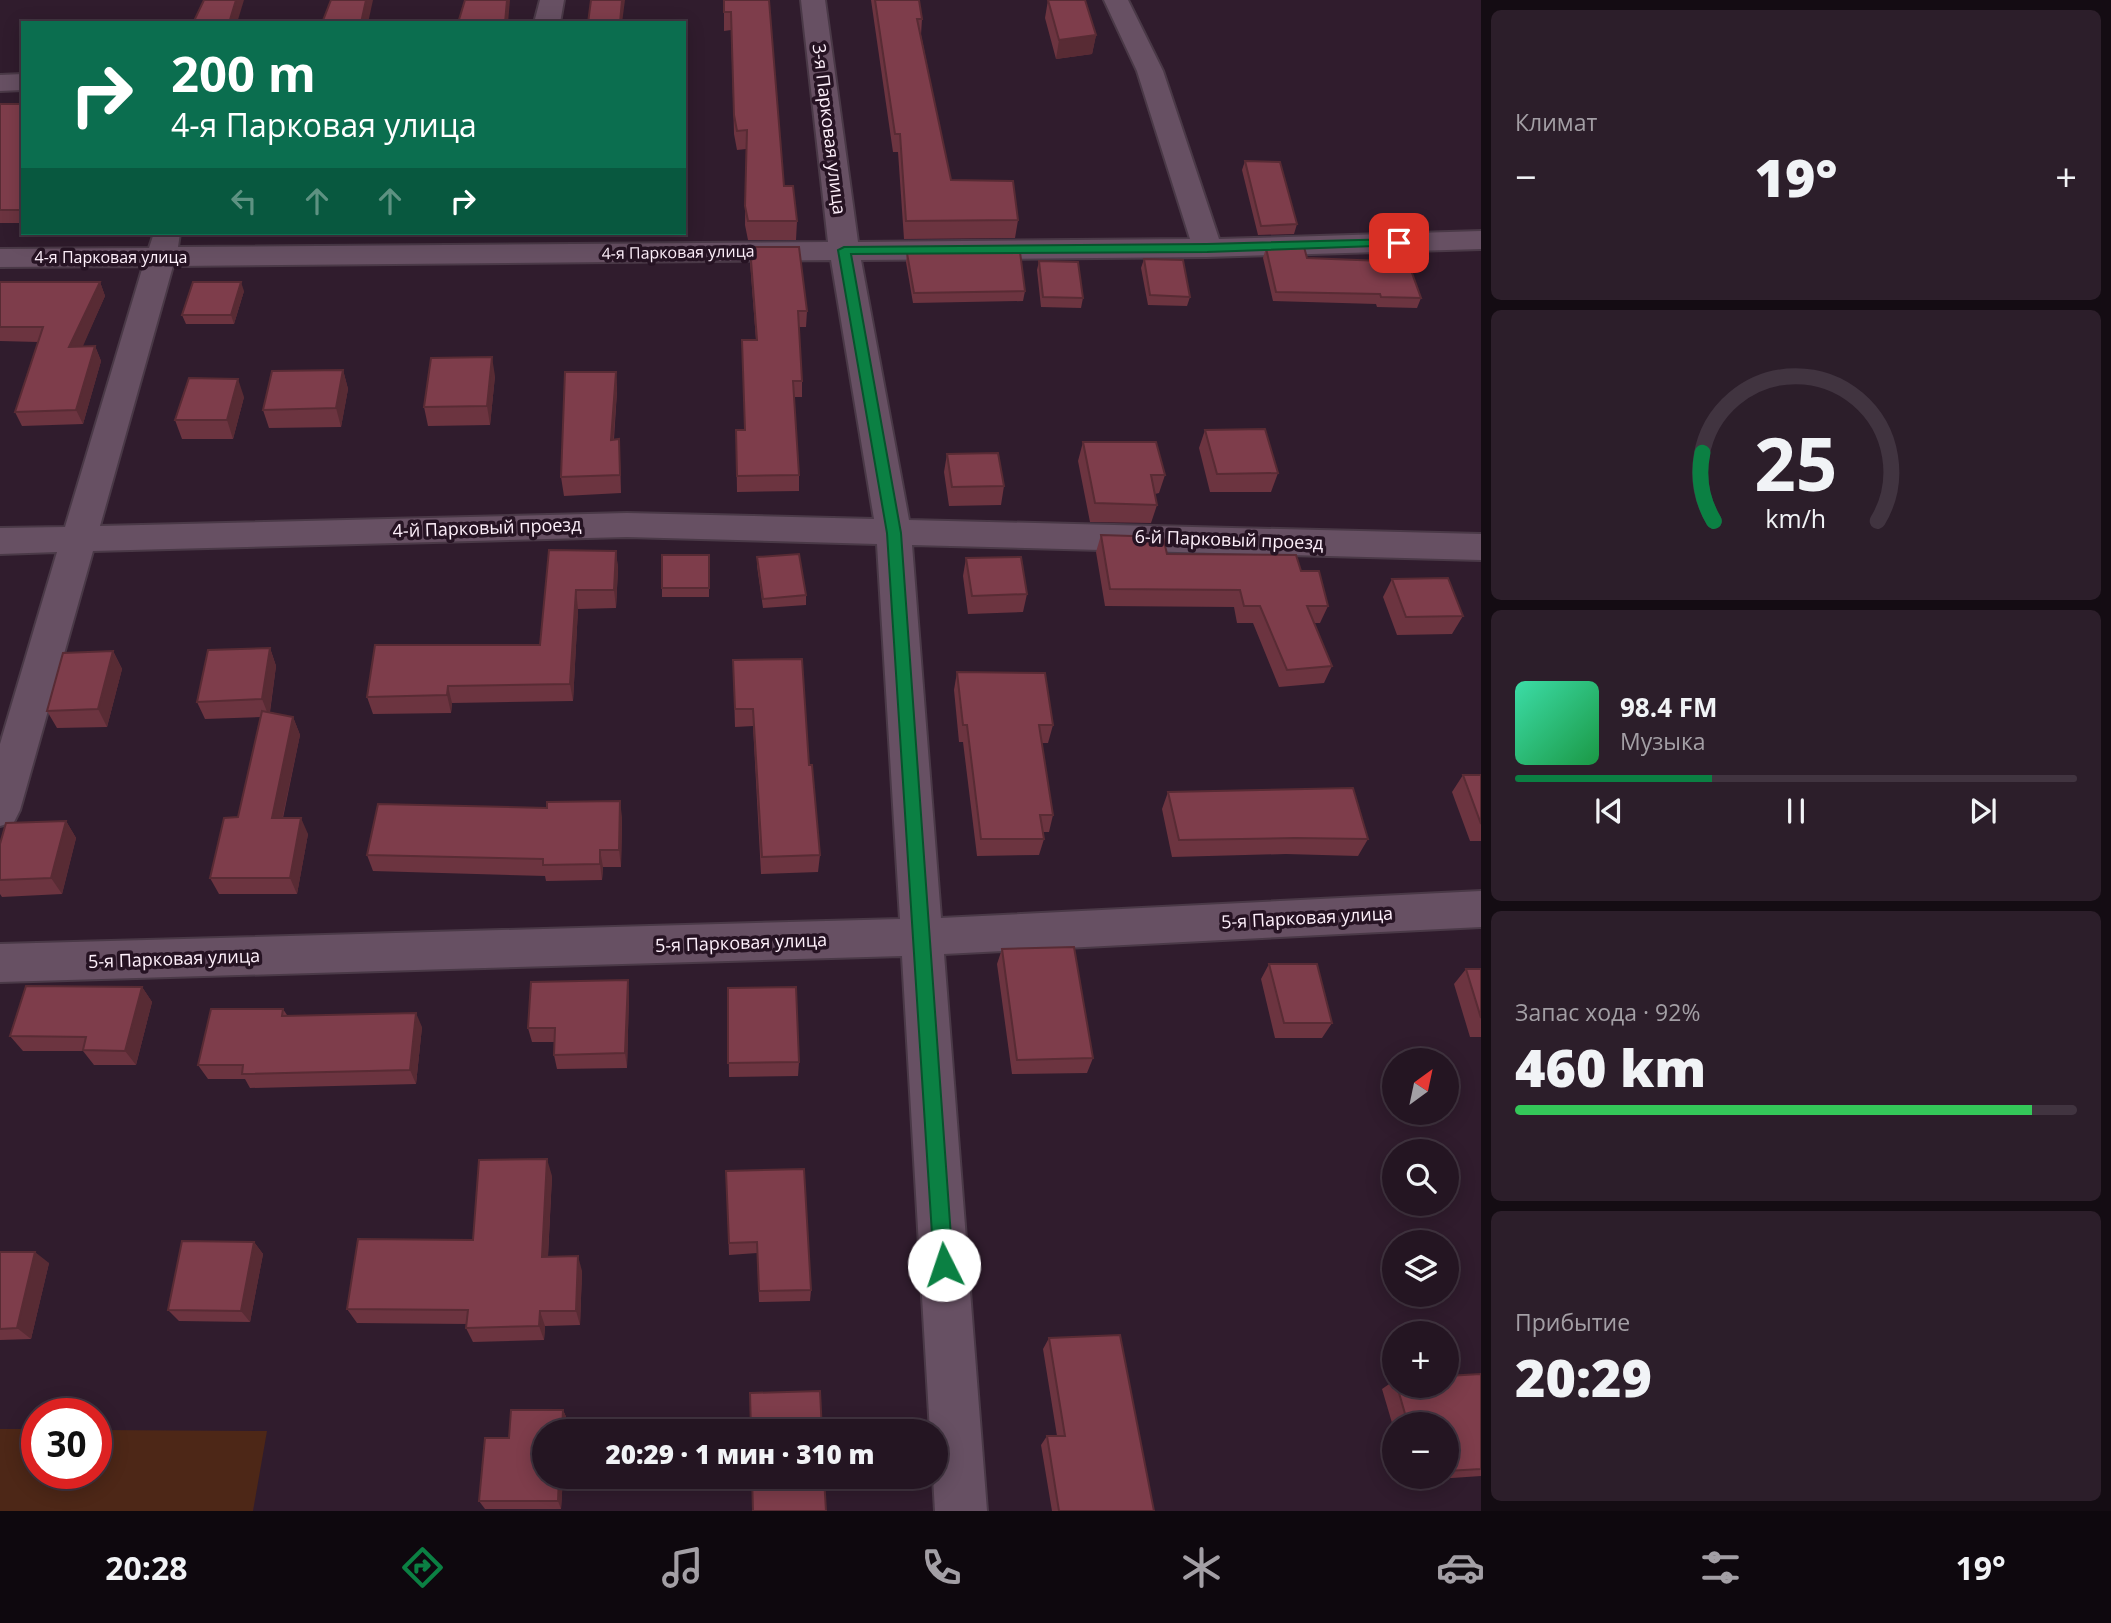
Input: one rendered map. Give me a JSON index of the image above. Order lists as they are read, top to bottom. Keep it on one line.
{"streets":{"street":["3-я Парковая улица","4-я Парковая улица","4-й Парковый проезд","6-й Парковый проезд","5-я Парковая улица"]},"crossings":[["3-я Парковая улица","4-я Парковая улица"],["3-я Парковая улица","4-й Парковый проезд"],["3-я Парковая улица","6-й Парковый проезд"],["3-я Парковая улица","5-я Парковая улица"],["4-й Парковый проезд","6-й Парковый проезд"]],"north":"top right","page":{"tile":["Климат",["Запас хода · 92%","460 km"],["Прибытие","20:29"]],"turn":["200 m","4-я Парковая улица"],"heat":["−","19°","+"],"song":["98.4 FM","Музыка"],"map_buttons":["+","−"],"limit":"30","trip":"20:29 · 1 мин · 310 m","tabs":["20:28","19°"],"gauge":["25","km/h"]}}
